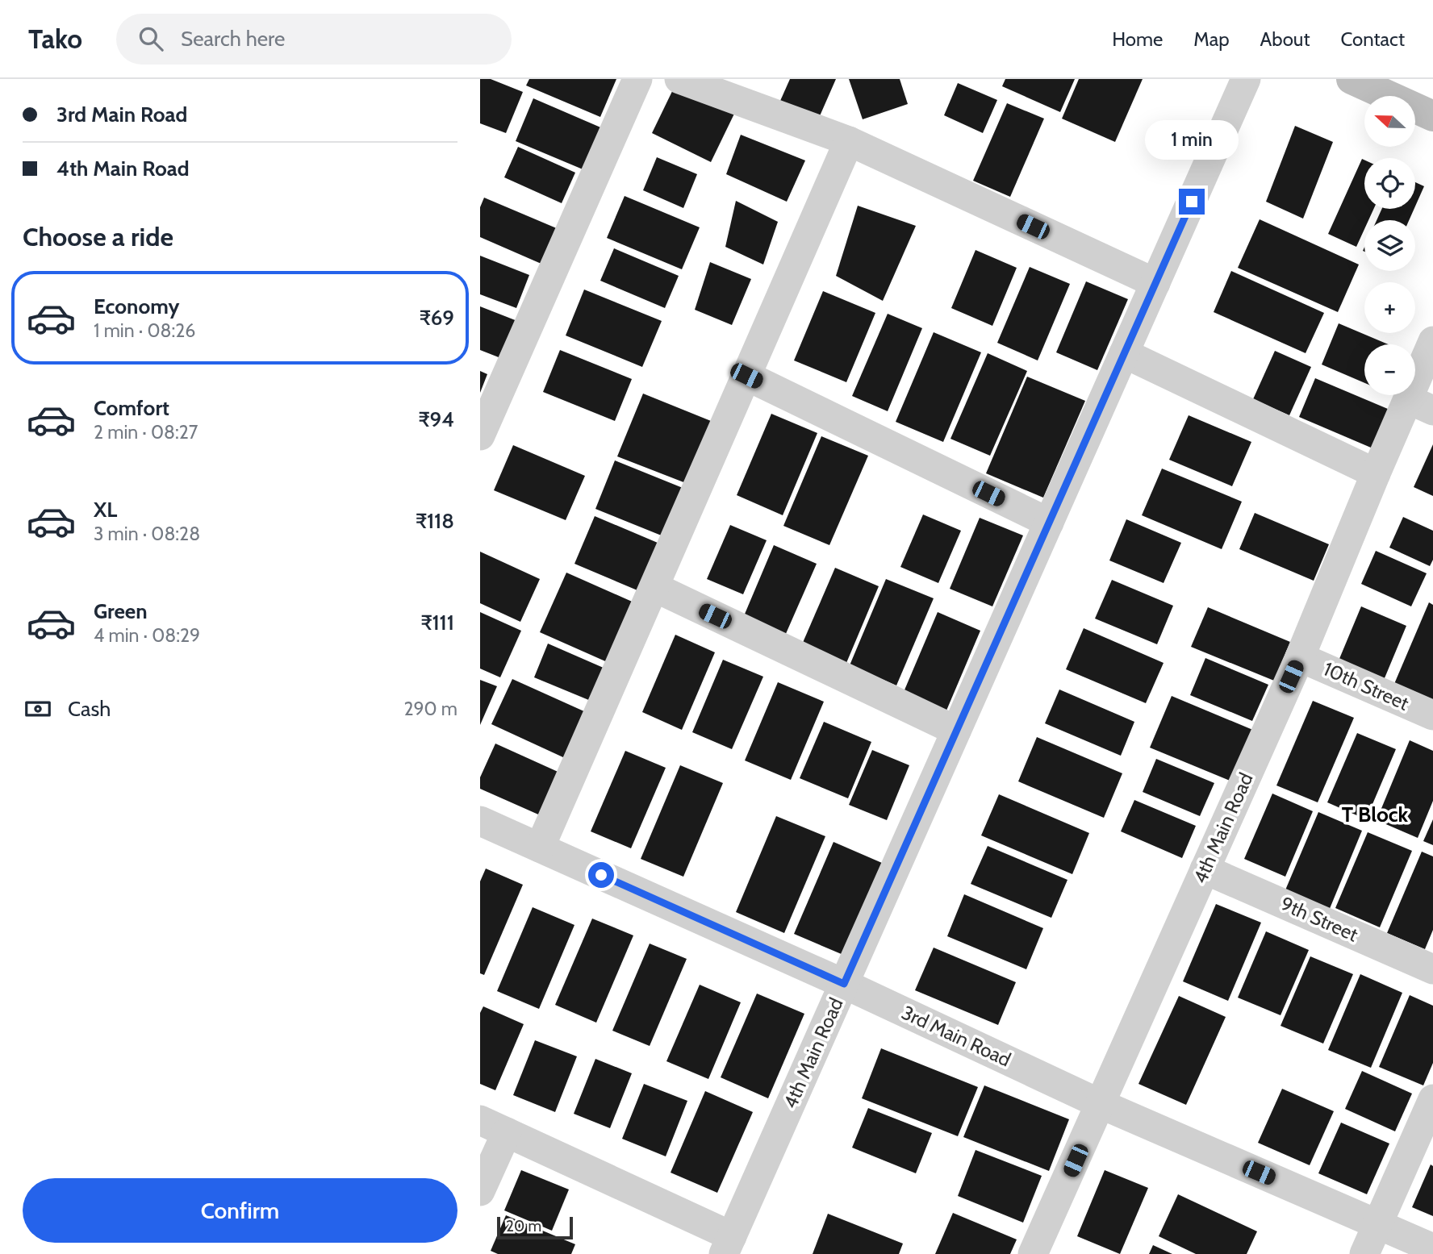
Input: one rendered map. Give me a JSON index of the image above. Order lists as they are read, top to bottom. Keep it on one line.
{"streets":{"street":["10th Street","4th Main Road","9th Street","3rd Main Road"]},"crossings":[["10th Street","4th Main Road"],["4th Main Road","9th Street"],["4th Main Road","3rd Main Road"]],"districts":["T Block"],"scale_bar":"20 m","north":"left","page":{"header":"Tako","search":"Search here","nav":["Home","Map","About","Contact"],"banner":["3rd Main Road","4th Main Road"],"map_buttons":["+","−"],"bubble":"1 min","heading":"Choose a ride","list":[{"name":"Economy","note":"1 min · 08:26","value":"₹69"},{"name":"Comfort","note":"2 min · 08:27","value":"₹94"},{"name":"XL","note":"3 min · 08:28","value":"₹118"},{"name":"Green","note":"4 min · 08:29","value":"₹111"}],"pay":["Cash","290 m"],"buttons":"Confirm","scale":"20 m"}}
